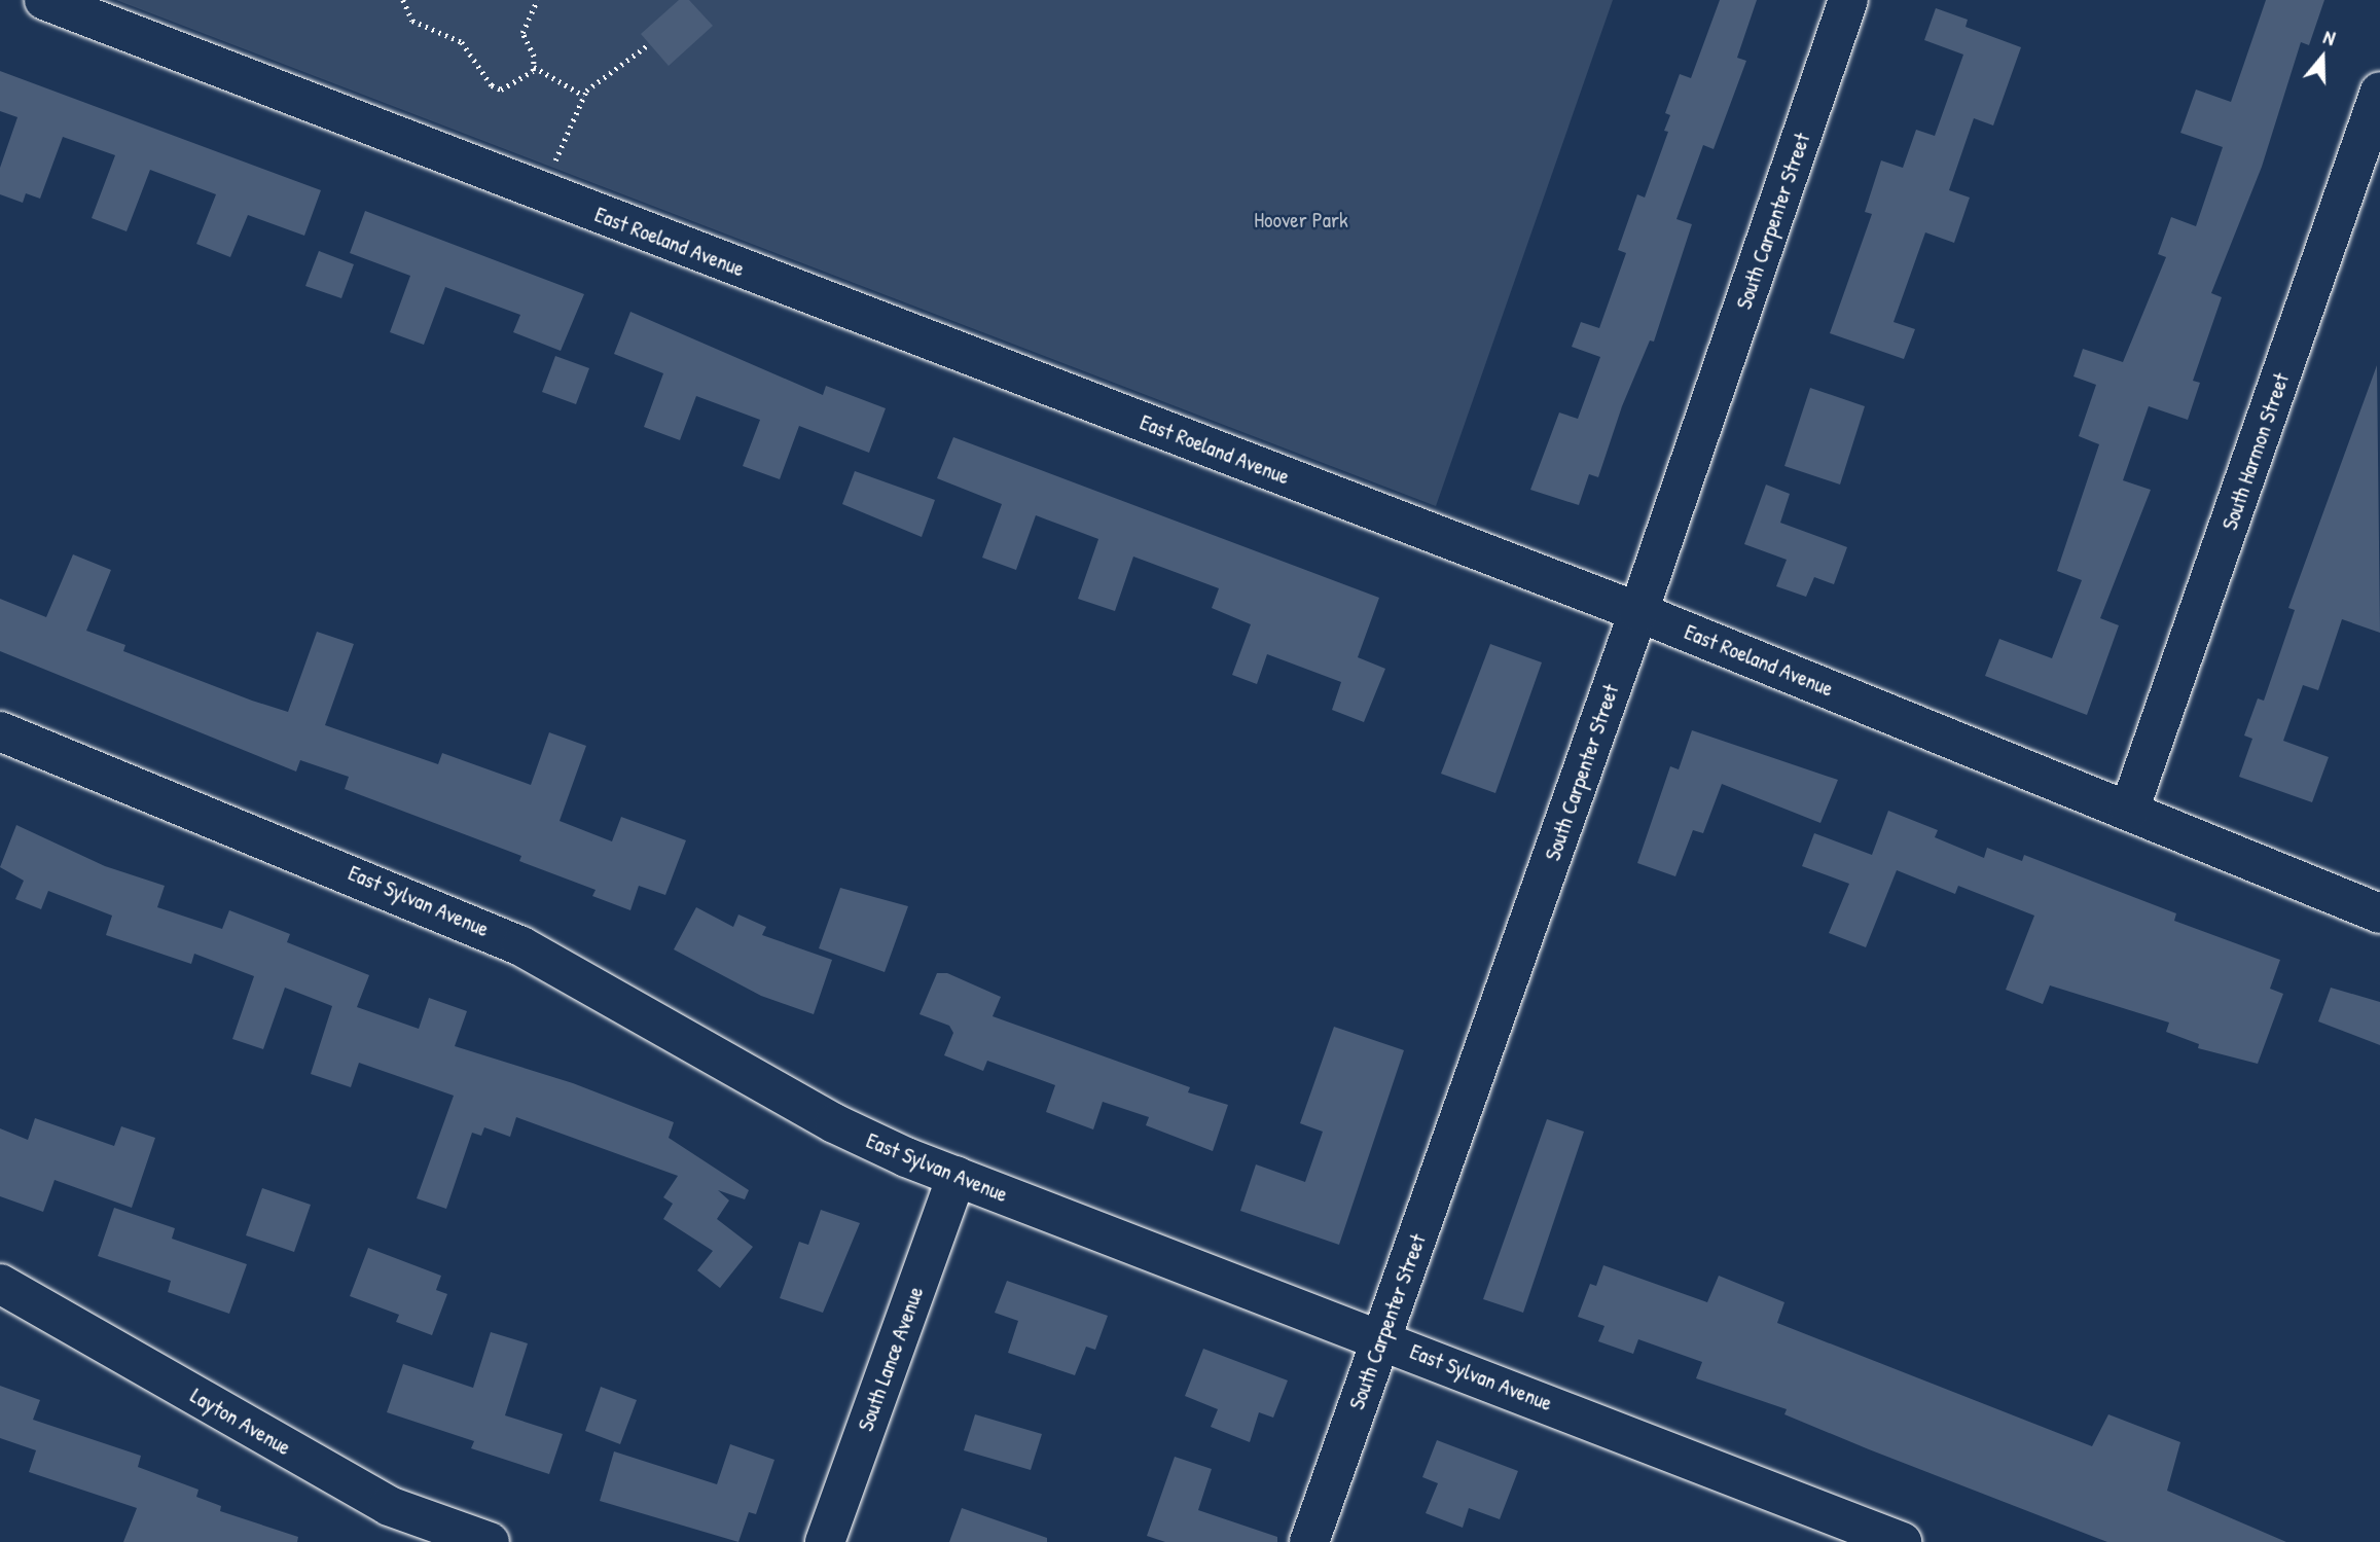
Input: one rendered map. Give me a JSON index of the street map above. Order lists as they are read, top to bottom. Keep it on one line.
{"streets":{"street":["South Carpenter Street","East Roeland Avenue","South Harmon Street","East Sylvan Avenue","South Lance Avenue","Layton Avenue"]},"crossings":[["South Carpenter Street","East Roeland Avenue"],["South Carpenter Street","East Sylvan Avenue"],["East Roeland Avenue","South Harmon Street"],["East Sylvan Avenue","South Lance Avenue"]],"parks":["Hoover Park"],"north":"top"}
